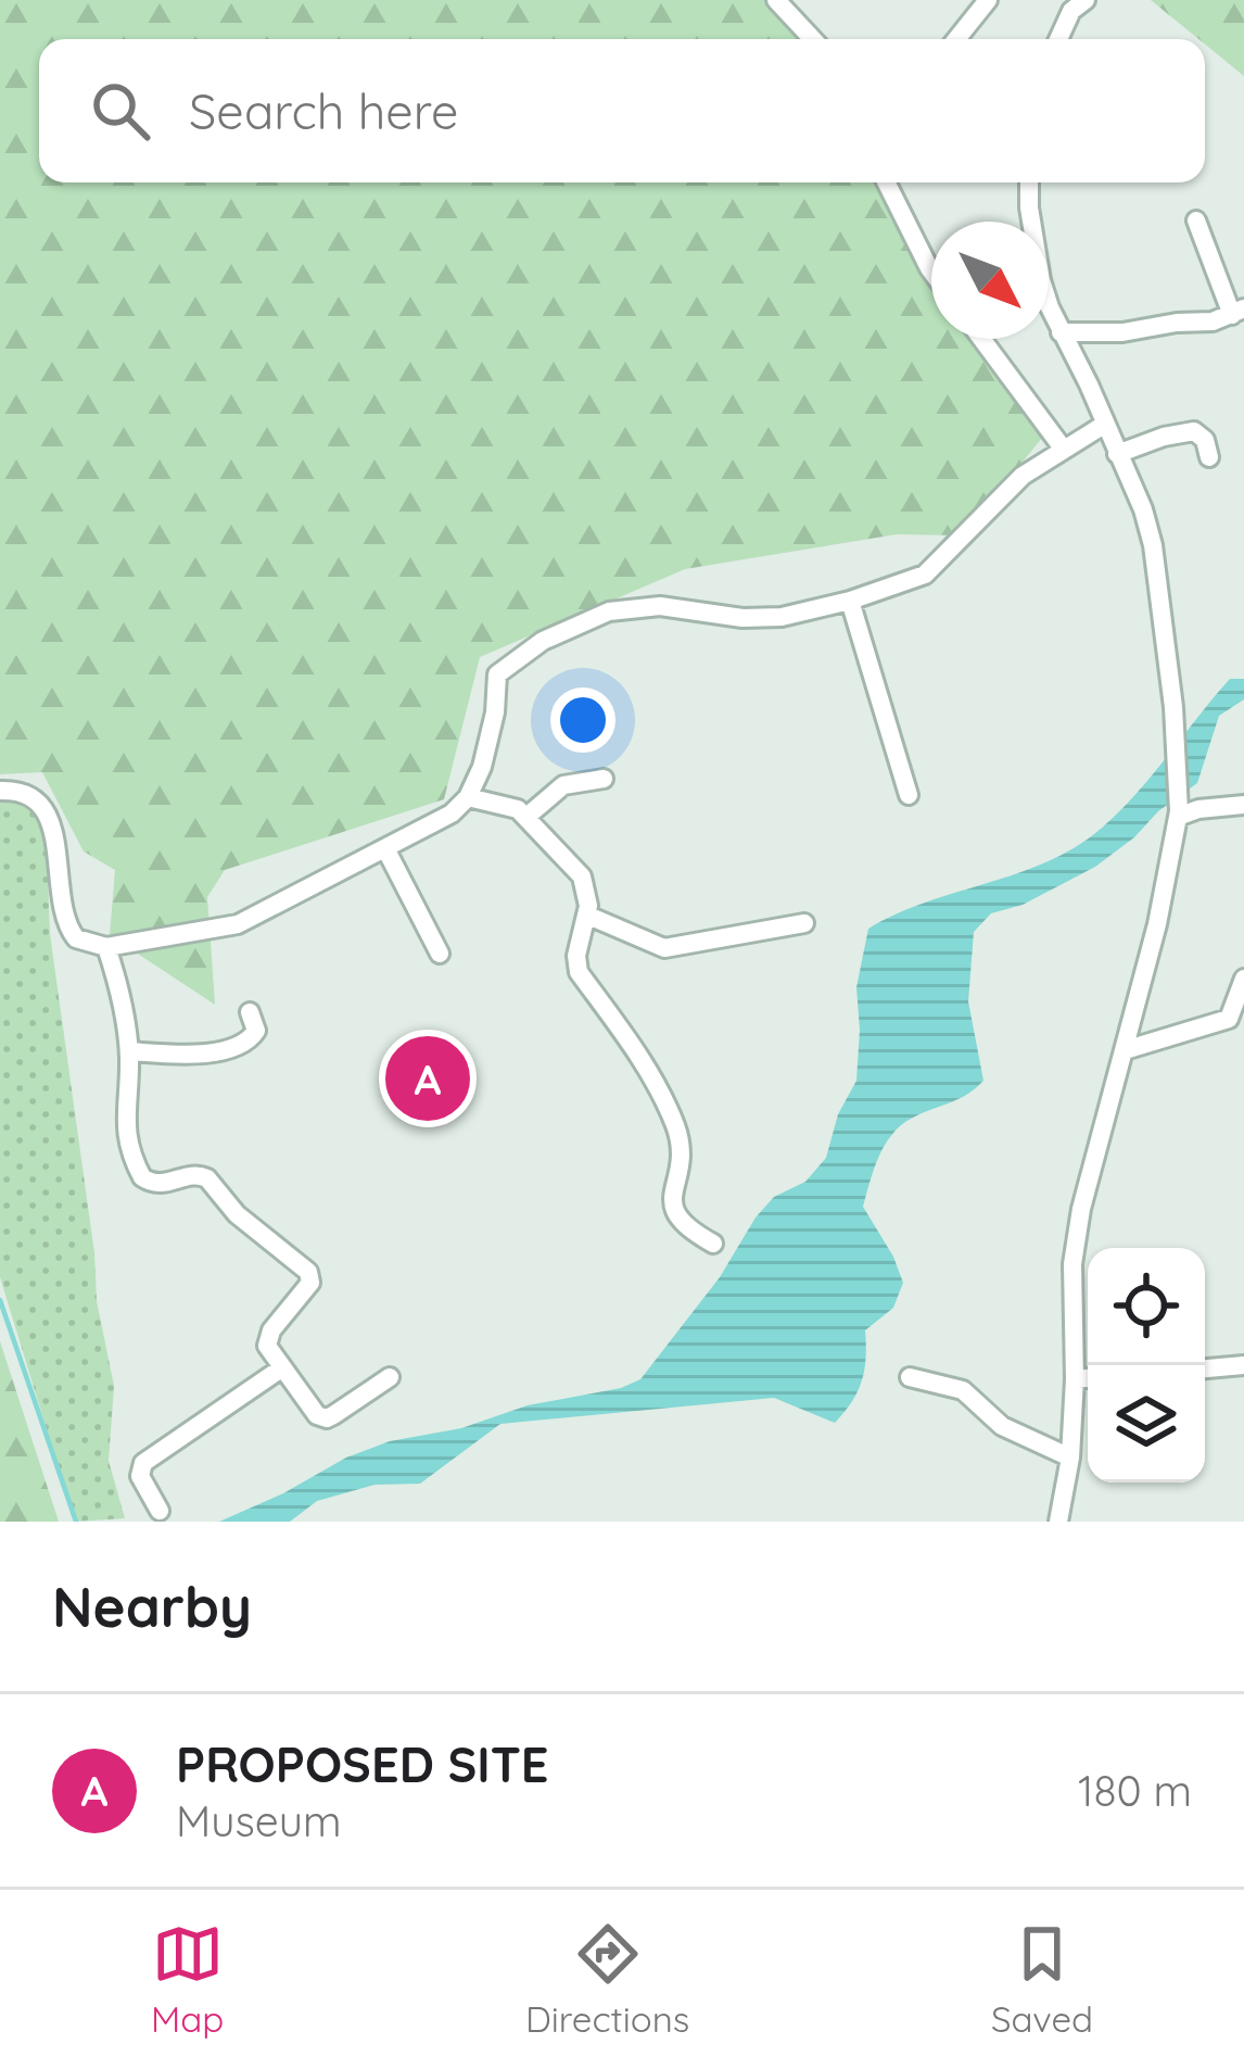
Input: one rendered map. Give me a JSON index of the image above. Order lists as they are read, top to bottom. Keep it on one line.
{"north":"bottom right","page":{"search":"Search here","pins":"A","heading":"Nearby","list":[{"mark":"A","name":"PROPOSED SITE","note":"Museum","value":"180 m"}],"nav":["Map","Directions","Saved"]}}
